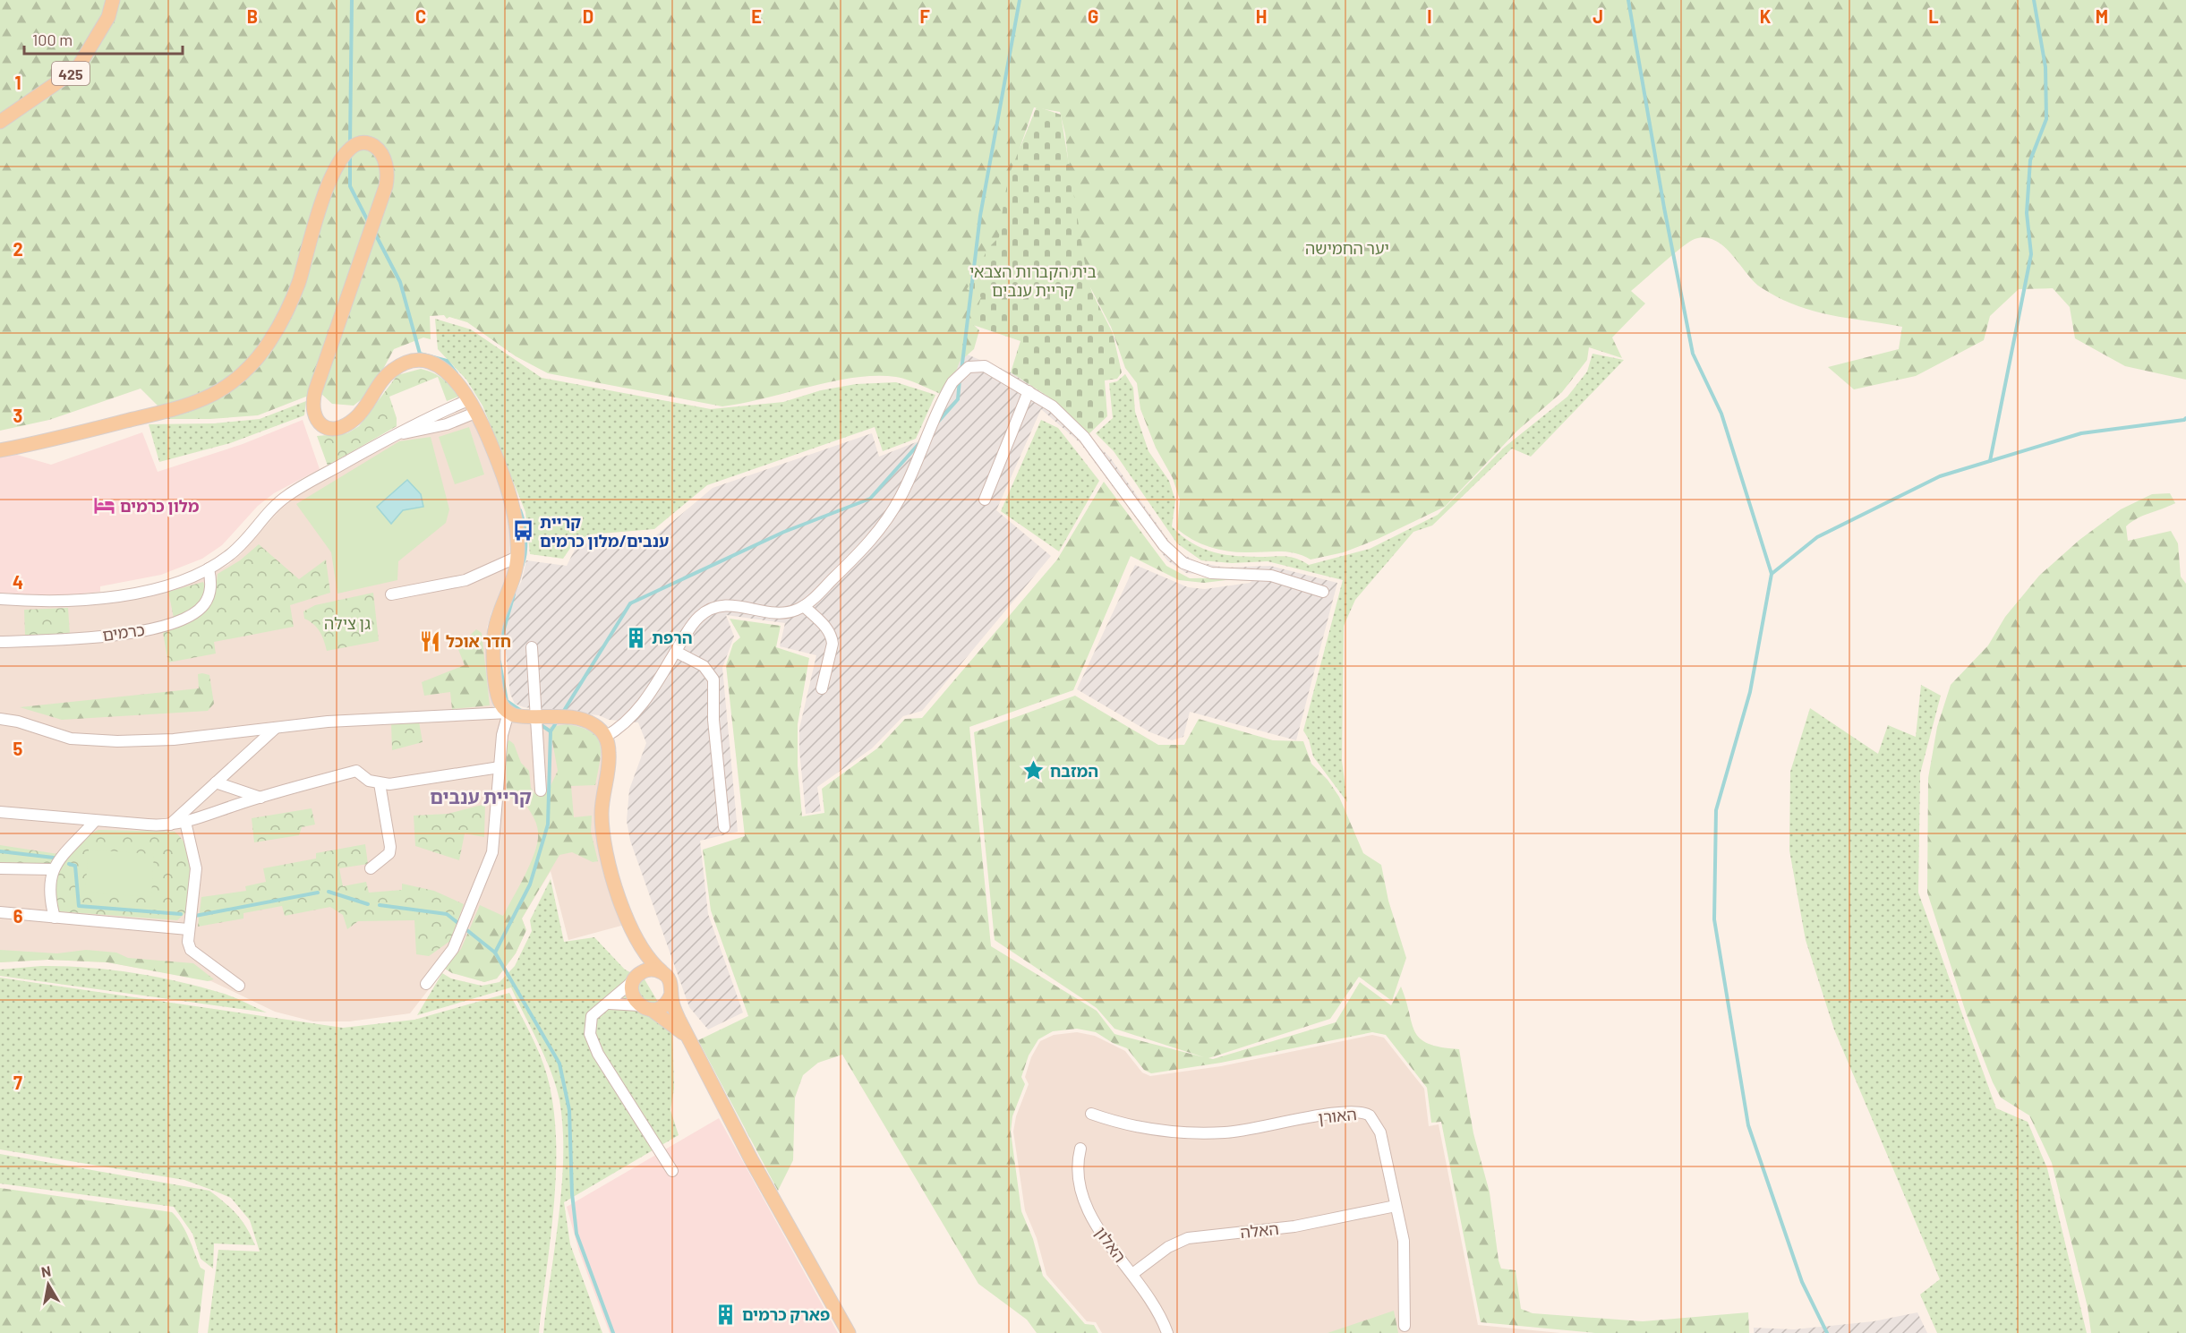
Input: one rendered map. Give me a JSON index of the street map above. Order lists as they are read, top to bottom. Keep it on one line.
{"streets":{"main road":["425"],"street":["כרמים","האורן","האלה","האלון"]},"crossings":[["האורן","האלה"],["האלה","האלון"]],"districts":["קריית ענבים"],"parks":["יער החמישה","בית הקברות הצבאי קריית ענבים","גן צילה"],"places":{"hotel":["מלון כרמים"],"bus stop":["קריית ענבים/מלון כרמים"],"building":["הרפת","פארק כרמים"],"restaurant":["חדר אוכל"],"place":["המזבח"]},"scale_bar":"100 m","north":"top","grid":{"columns":["B","C","D","E","F","G","H","I","J","K","L","M"],"rows":["1","2","3","4","5","6","7"]}}
